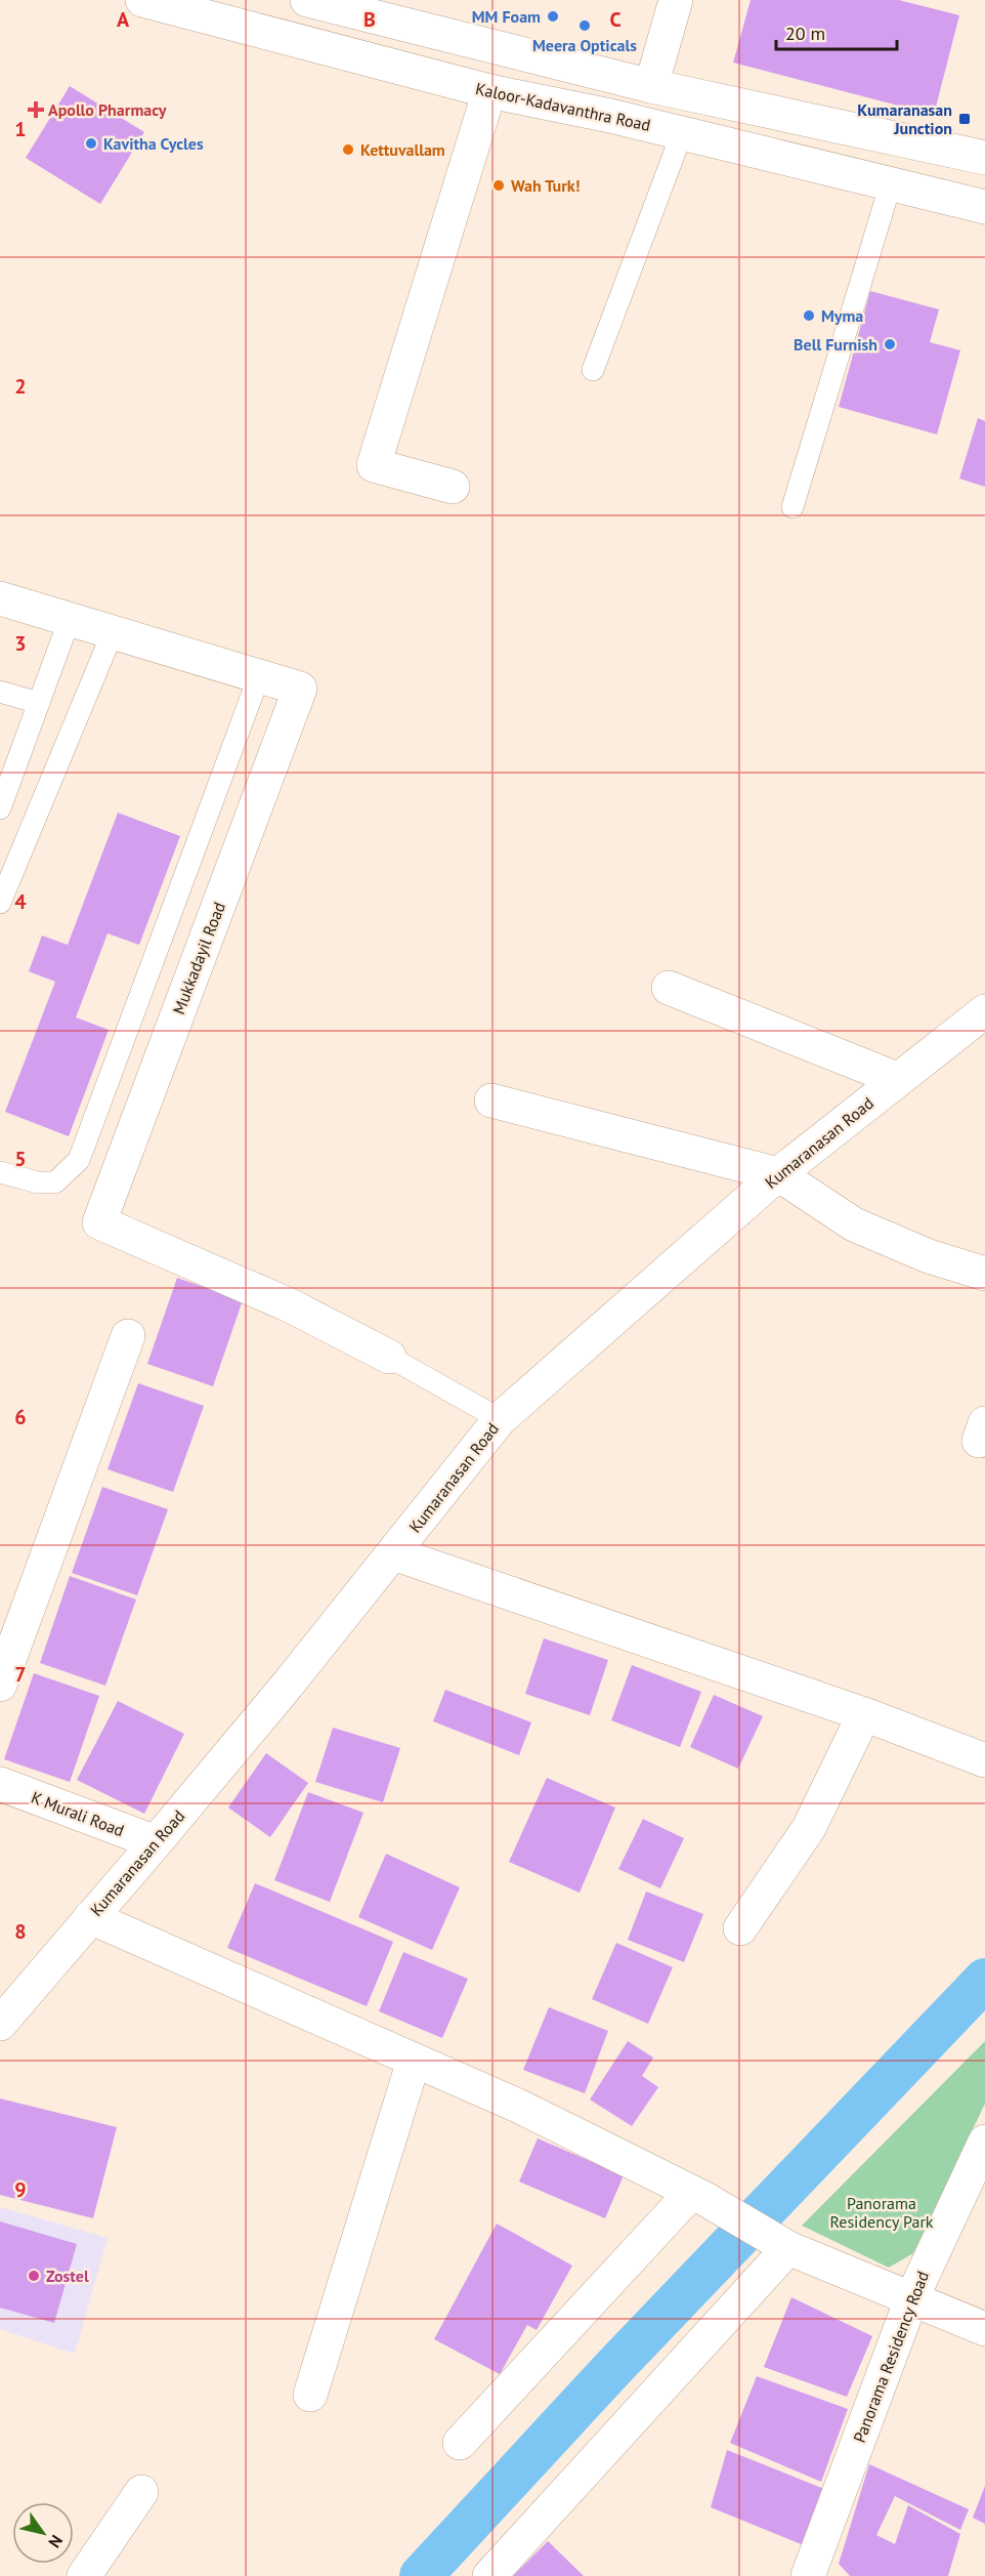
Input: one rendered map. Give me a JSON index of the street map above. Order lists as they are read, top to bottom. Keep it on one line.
{"streets":{"street":["Kaloor-Kadavanthra Road","Mukkadayil Road","Kumaranasan Road","K Murali Road","Panorama Residency Road"]},"crossings":[["Kumaranasan Road","K Murali Road"]],"parks":["Panorama Residency Park"],"places":{"other":["MM Foam","Meera Opticals","Kavitha Cycles","Kettuvallam","Wah Turk!","Myma","Bell Furnish","Zostel"],"health":["Apollo Pharmacy"],"transit":["Kumaranasan Junction"]},"scale_bar":"20 m","north":"bottom right","grid":{"columns":["A","B","C"],"rows":["1","2","3","4","5","6","7","8","9"]}}
